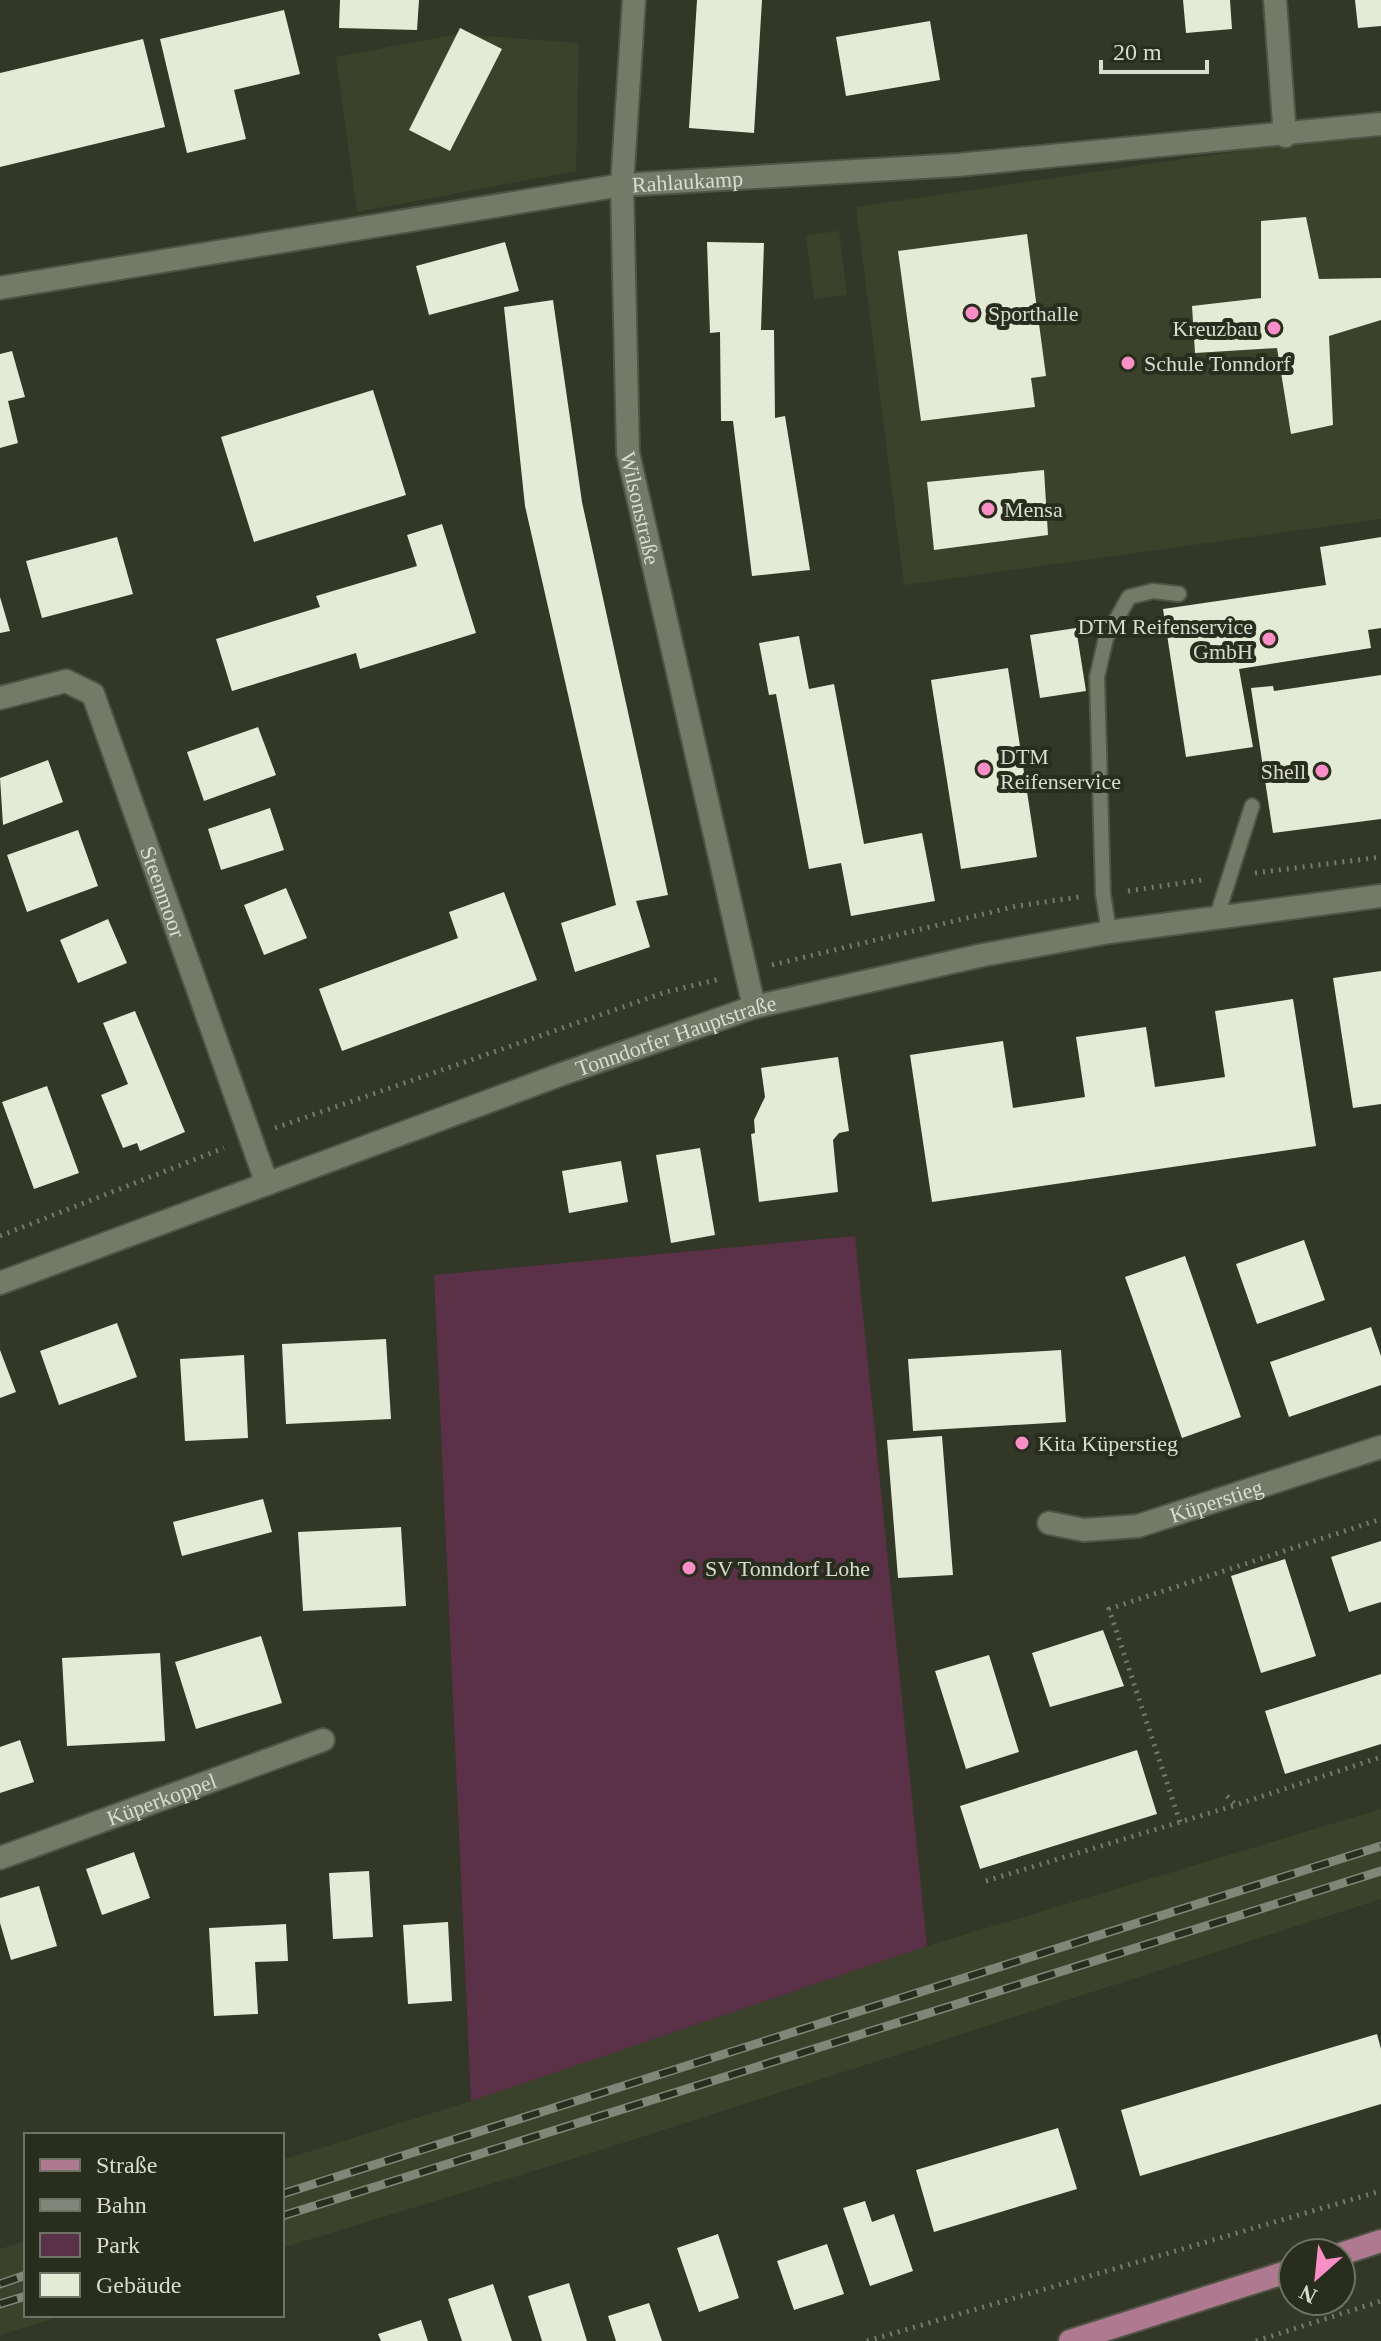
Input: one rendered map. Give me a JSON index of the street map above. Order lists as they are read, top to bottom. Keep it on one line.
{"streets":{"street":["Rahlaukamp","Wilsonstraße","Steenmoor","Tonndorfer Hauptstraße","Küperstieg","Küperkoppel"]},"crossings":[["Rahlaukamp","Wilsonstraße"],["Wilsonstraße","Tonndorfer Hauptstraße"],["Steenmoor","Tonndorfer Hauptstraße"]],"places":["Sporthalle","Kreuzbau","Schule Tonndorf","Mensa","DTM Reifenservice GmbH","DTM Reifenservice","Shell","Kita Küperstieg","SV Tonndorf Lohe"],"legend":["Straße","Bahn","Park","Gebäude"],"scale_bar":"20 m","north":"bottom left"}
